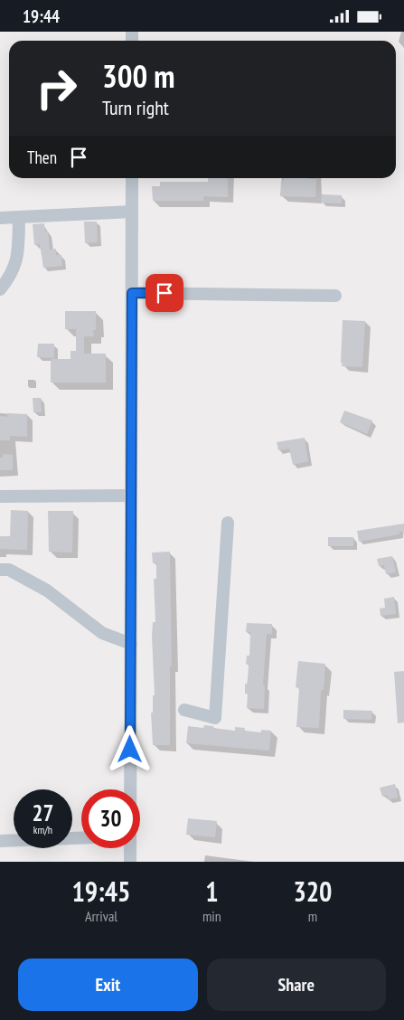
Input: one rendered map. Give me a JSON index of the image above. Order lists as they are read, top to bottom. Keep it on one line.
{"page":{"status":"19:44","turn":["300 m","Turn right"],"then":"Then","speed":"27 km/h","limit":"30","eta":["19:45","Arrival","1","min","320","m"],"buttons":["Exit","Share"]}}
